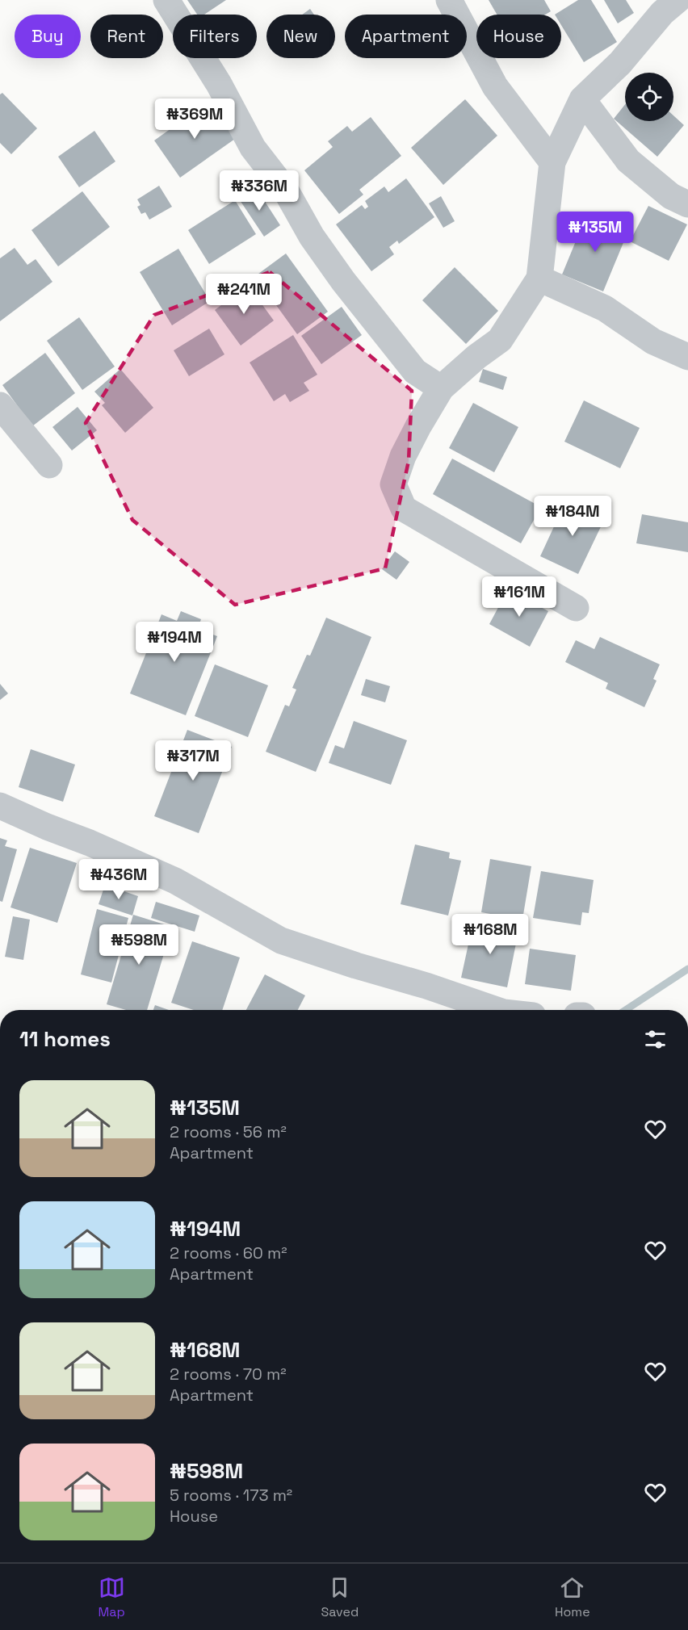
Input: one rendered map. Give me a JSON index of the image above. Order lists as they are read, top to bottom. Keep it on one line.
{"page":{"chip":["Buy","Rent","Filters","New","Apartment","House"],"price":["₦369M","₦336M","₦135M","₦241M","₦184M","₦161M","₦194M","₦317M","₦436M","₦168M","₦598M"],"heading":"11 homes","list":[{"name":"₦135M","note":"2 rooms · 56 m² · Apartment"},{"name":"₦194M","note":"2 rooms · 60 m² · Apartment"},{"name":"₦168M","note":"2 rooms · 70 m² · Apartment"},{"name":"₦598M","note":"5 rooms · 173 m² · House"}],"tabs":["Map","Saved","Home"]}}
